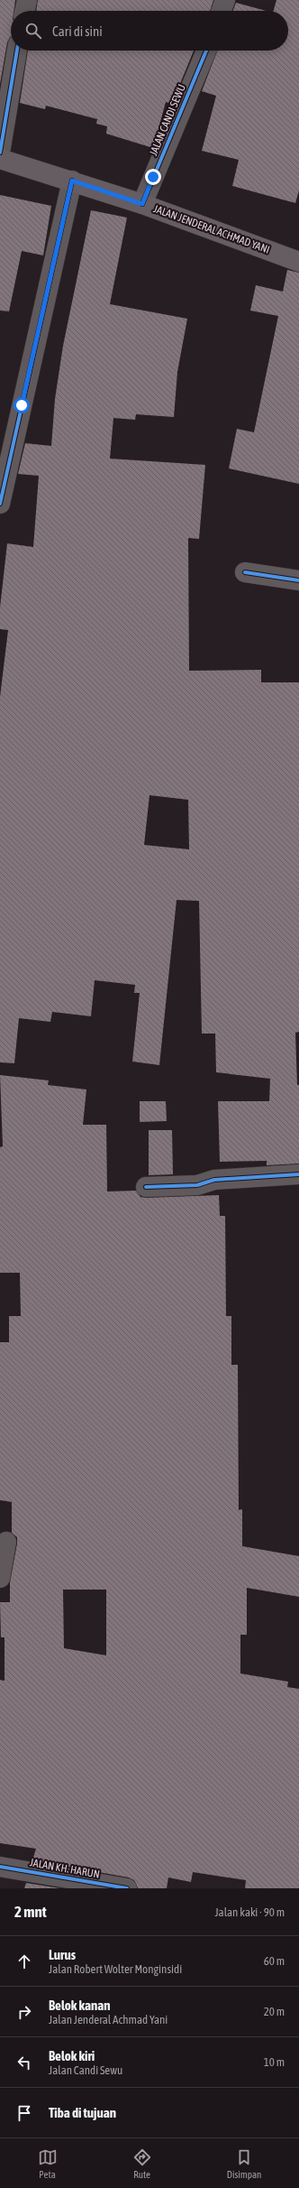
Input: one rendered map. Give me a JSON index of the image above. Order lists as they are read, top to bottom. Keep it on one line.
{"streets":{"main road":["JALAN JENDERAL ACHMAD YANI"],"street":["JALAN CANDI SEWU","JALAN KH. HARUN"]},"crossings":[["JALAN CANDI SEWU","JALAN JENDERAL ACHMAD YANI"]],"page":{"search":"Cari di sini","heading":["2 mnt","Jalan kaki · 90 m"],"list":[["Lurus","Jalan Robert Wolter Monginsidi","60 m"],["Belok kanan","Jalan Jenderal Achmad Yani","20 m"],["Belok kiri","Jalan Candi Sewu","10 m"],"Tiba di tujuan"],"nav":["Peta","Rute","Disimpan"]}}
